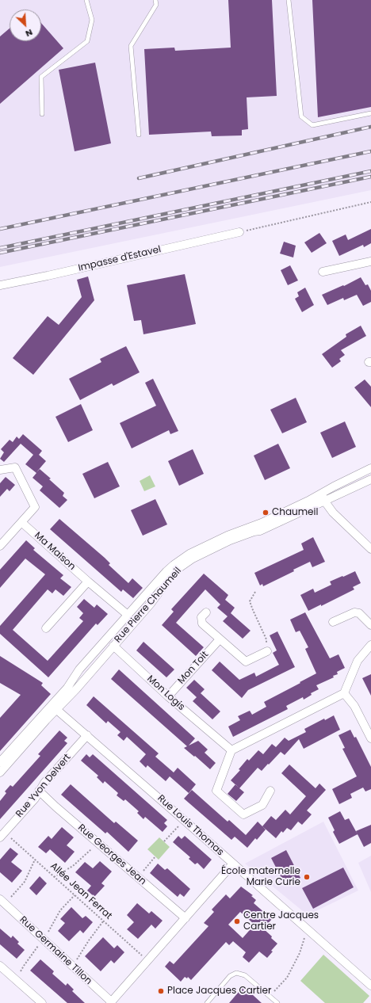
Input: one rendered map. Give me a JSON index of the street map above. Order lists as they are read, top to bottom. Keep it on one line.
{"streets":{"street":["Impasse d'Estavel","Ma Maison","Rue Pierre Chaumeil","Mon Toit","Mon Logis","Rue Yvon Delvert","Rue Louis Thomas","Rue Georges Jean","Rue Germaine Tillon"],"path":["Allée Jean Ferrat"]},"crossings":[["Ma Maison","Rue Pierre Chaumeil"],["Rue Pierre Chaumeil","Mon Logis"],["Rue Pierre Chaumeil","Rue Louis Thomas"],["Mon Toit","Mon Logis"],["Rue Yvon Delvert","Rue Louis Thomas"],["Rue Yvon Delvert","Rue Georges Jean"],["Rue Yvon Delvert","Allée Jean Ferrat"]],"places":["Chaumeil","École maternelle Marie Curie","Centre Jacques Cartier","Place Jacques Cartier"],"north":"bottom right"}
